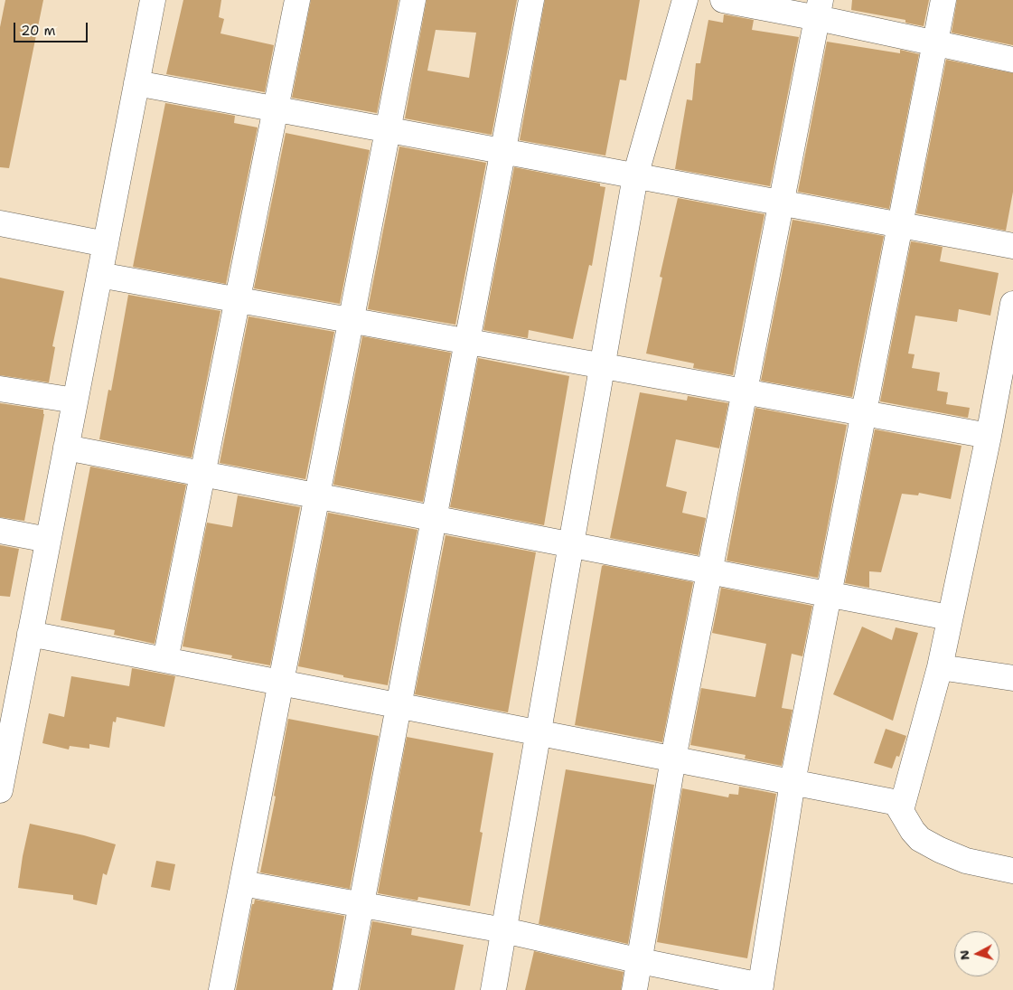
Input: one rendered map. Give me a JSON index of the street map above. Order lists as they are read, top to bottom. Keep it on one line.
{"scale_bar":"20 m","north":"left"}
